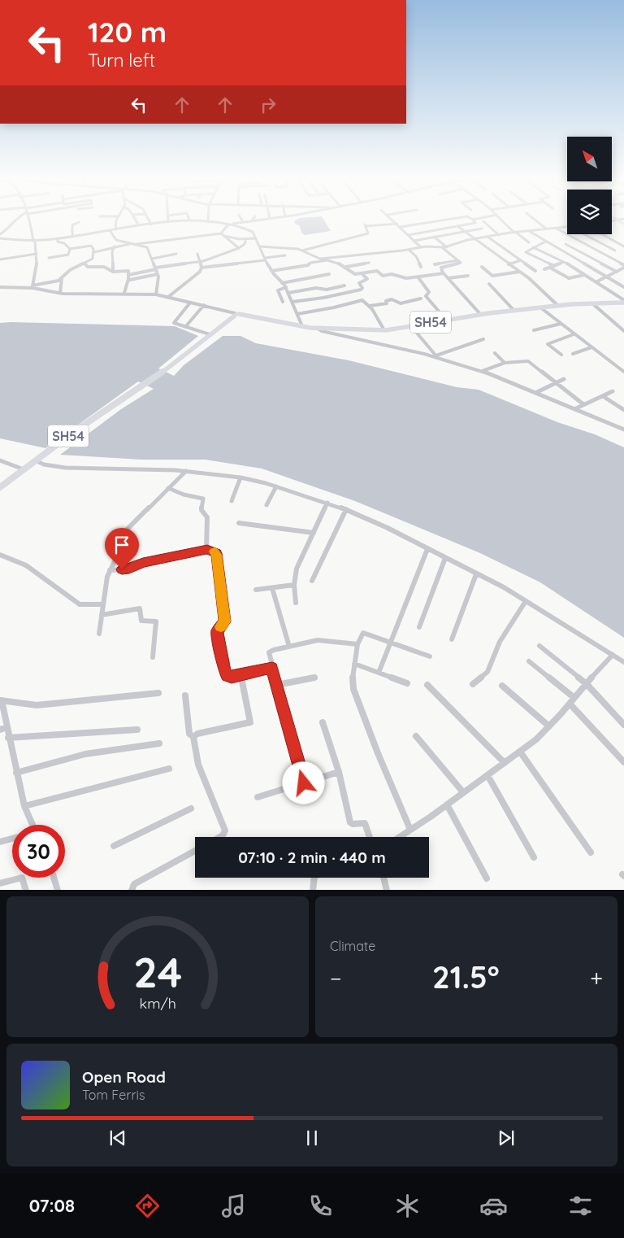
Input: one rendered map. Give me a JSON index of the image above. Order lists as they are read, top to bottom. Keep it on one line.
{"streets":{"main road":["SH54"]},"north":"top left","page":{"turn":["120 m","Turn left"],"limit":"30","trip":"07:10 · 2 min · 440 m","tile":"Climate","heat":["−","21.5°","+"],"song":["Open Road","Tom Ferris"],"tabs":"07:08","gauge":["24","km/h"]}}
